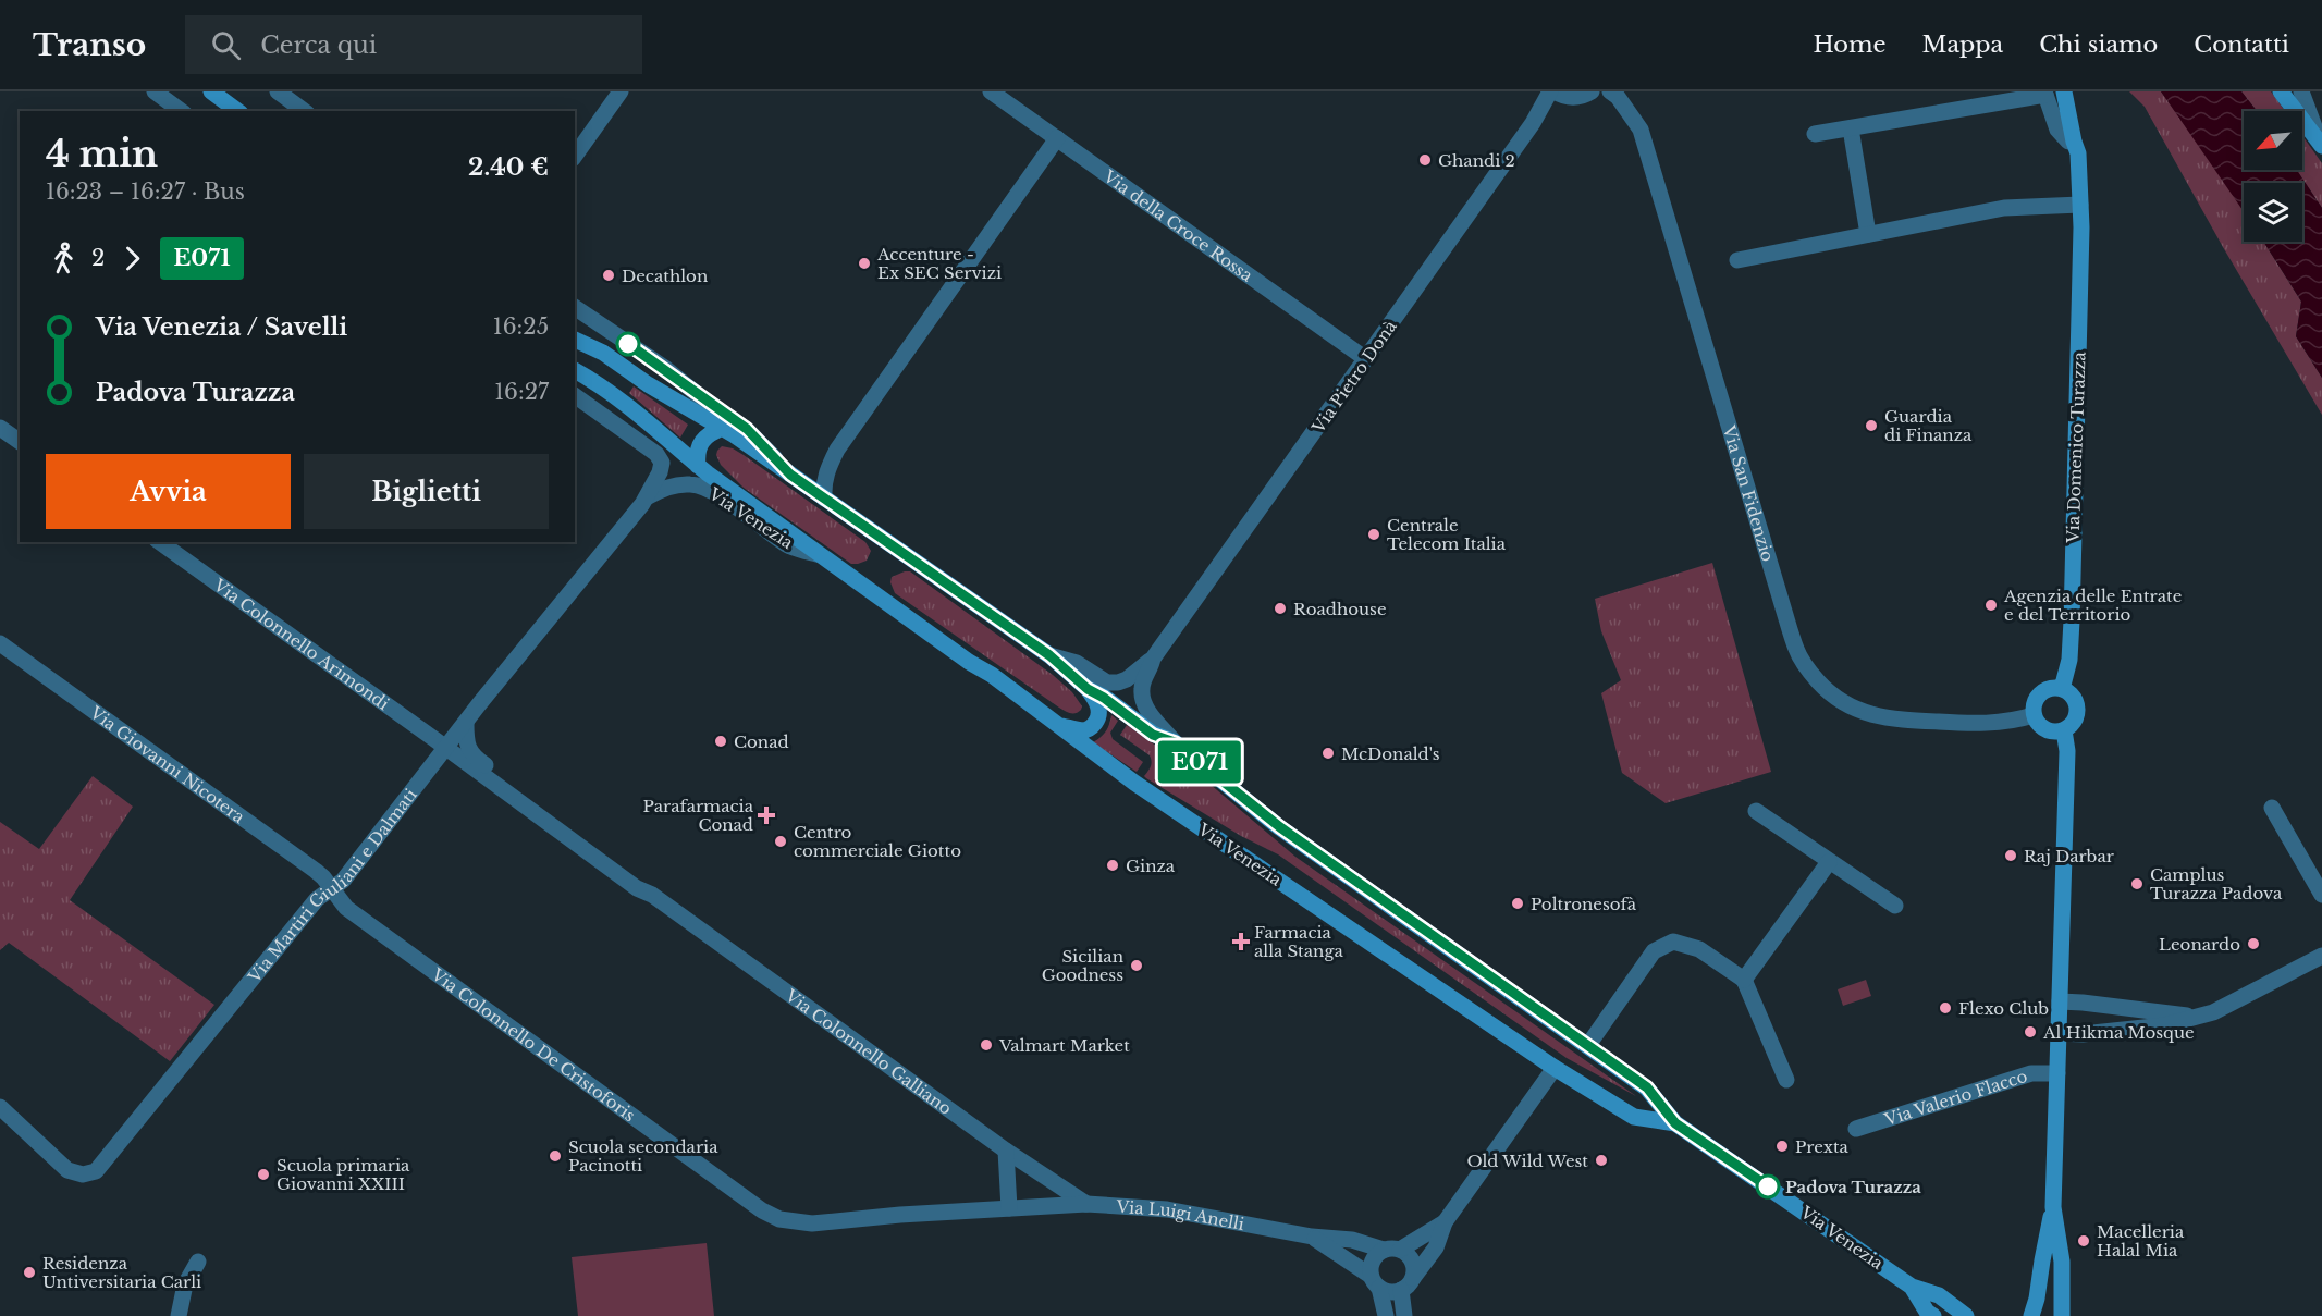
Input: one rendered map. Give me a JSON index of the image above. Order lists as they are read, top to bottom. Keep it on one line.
{"streets":{"main road":["Via Domenico Turazza","Via Venezia"],"street":["Via della Croce Rossa","Via Pietro Donà","Via San Fidenzio","Via Colonnello Arimondi","Via Giovanni Nicotera","Via Martiri Giuliani e Dalmati","Via Colonnello De Cristoforis","Via Colonnello Galliano","Via Valerio Flacco","Via Luigi Anelli"]},"crossings":[["Via della Croce Rossa","Via Pietro Donà"],["Via Pietro Donà","Via Venezia"],["Via Domenico Turazza","Via San Fidenzio"],["Via Venezia","Via Martiri Giuliani e Dalmati"],["Via Colonnello Arimondi","Via Martiri Giuliani e Dalmati"],["Via Colonnello Arimondi","Via Colonnello Galliano"],["Via Giovanni Nicotera","Via Martiri Giuliani e Dalmati"],["Via Giovanni Nicotera","Via Colonnello De Cristoforis"],["Via Martiri Giuliani e Dalmati","Via Colonnello De Cristoforis"],["Via Martiri Giuliani e Dalmati","Via Colonnello Galliano"],["Via Colonnello De Cristoforis","Via Luigi Anelli"],["Via Colonnello Galliano","Via Luigi Anelli"]],"places":{"other":["Ghandi 2","Accenture - Ex SEC Servizi","Decathlon","Guardia di Finanza","Centrale Telecom Italia","Agenzia delle Entrate e del Territorio","Roadhouse","Conad","McDonald's","Centro commerciale Giotto","Raj Darbar","Ginza","Camplus Turazza Padova","Poltronesofà","Leonardo","Sicilian Goodness","Flexo Club","Al Hikma Mosque","Valmart Market","Prexta","Scuola secondaria Pacinotti","Old Wild West","Scuola primaria Giovanni XXIII","Padova Turazza","Macelleria Halal Mia","Residenza Untiversitaria Carli"],"health":["Parafarmacia Conad","Farmacia alla Stanga"]},"lines":["bus line E071"],"north":"bottom left","page":{"header":"Transo","search":"Cerca qui","nav":["Home","Mappa","Chi siamo","Contatti"],"on_map":"E071","heading":["4 min","16:23 – 16:27 · Bus","2.40 €"],"legs":["2","E071"],"list":[{"name":"Via Venezia / Savelli","value":"16:25"},{"name":"Padova Turazza","value":"16:27"}],"buttons":["Avvia","Biglietti"]}}
